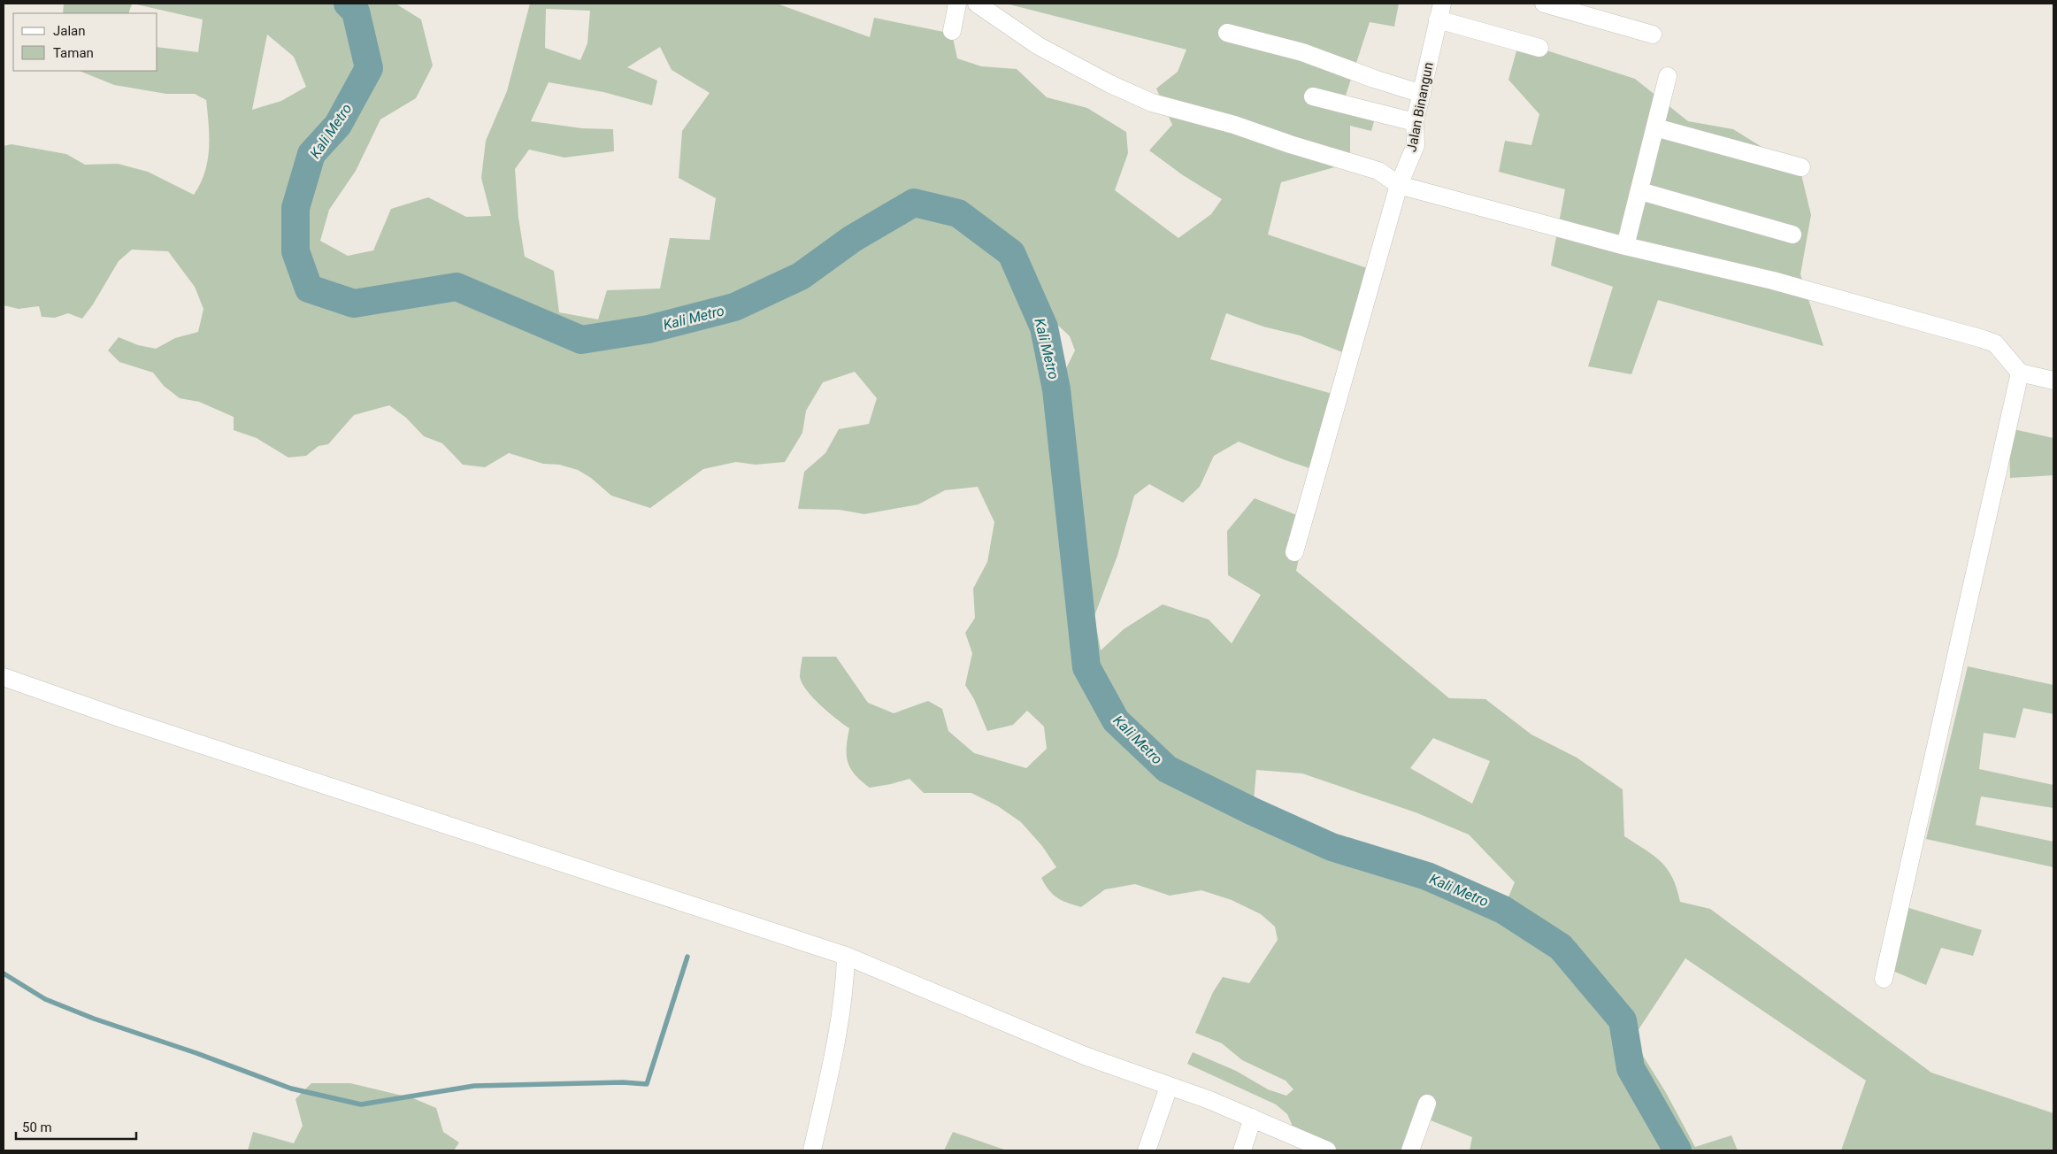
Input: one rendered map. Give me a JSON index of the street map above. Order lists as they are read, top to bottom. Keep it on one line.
{"streets":{"street":["Jalan Binangun"]},"water":["Kali Metro"],"legend":["Jalan","Taman"],"scale_bar":"50 m"}
